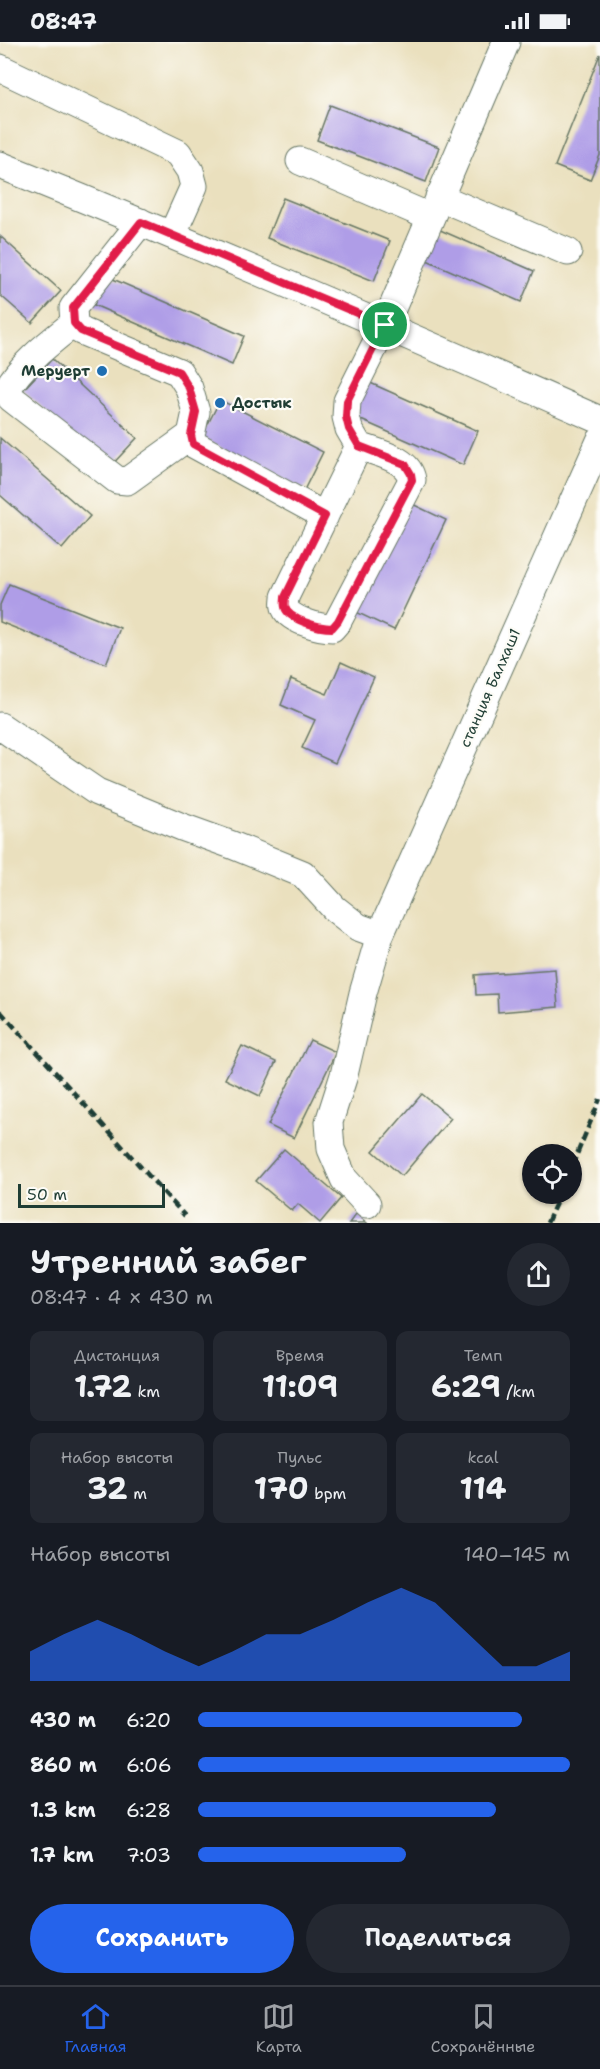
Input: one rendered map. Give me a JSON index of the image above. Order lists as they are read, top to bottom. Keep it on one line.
{"streets":{"street":["станция Балхаш1"]},"places":["Меруерт","Достык"],"scale_bar":"50 m","page":{"status":"08:47","scale":"50 m","heading":["Утренний забег","08:47 · 4 × 430 m"],"stats":[["Дистанция","1.72 km"],["Время","11:09"],["Темп","6:29 /km"],["Набор высоты","32 m"],["Пульс","170 bpm"],["kcal","114"]],"chart":["Набор высоты","140–145 m"],"list":[{"name":"430 m","note":"6:20"},{"name":"860 m","note":"6:06"},{"name":"1.3 km","note":"6:28"},{"name":"1.7 km","note":"7:03"}],"buttons":["Сохранить","Поделиться"],"tabs":["Главная","Карта","Сохранённые"]}}
